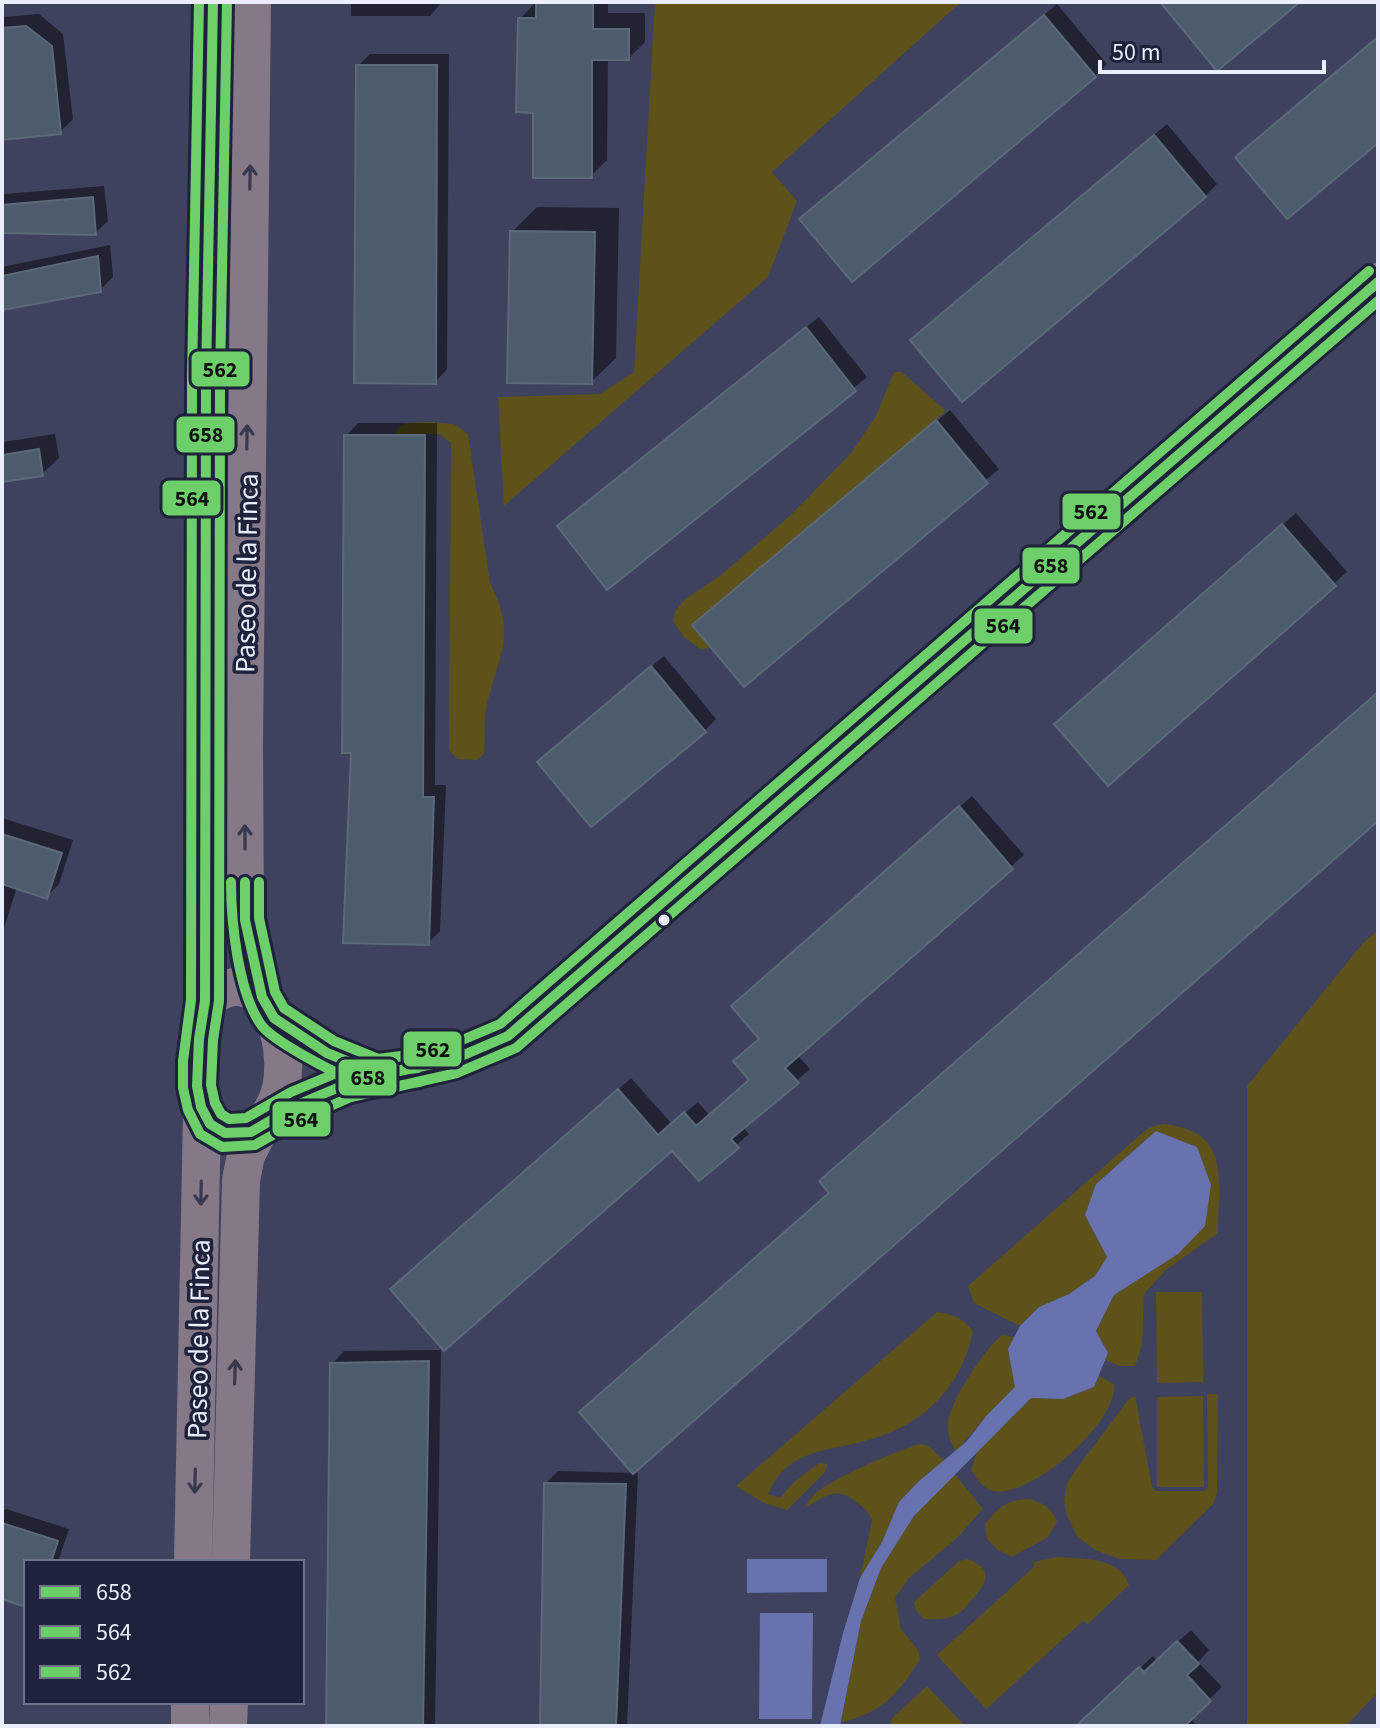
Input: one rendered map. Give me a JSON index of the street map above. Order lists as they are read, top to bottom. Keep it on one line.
{"streets":{"street":["Paseo de la Finca"]},"lines":["transit line 658","transit line 564","transit line 562"],"legend":["658","564","562"],"scale_bar":"50 m"}
